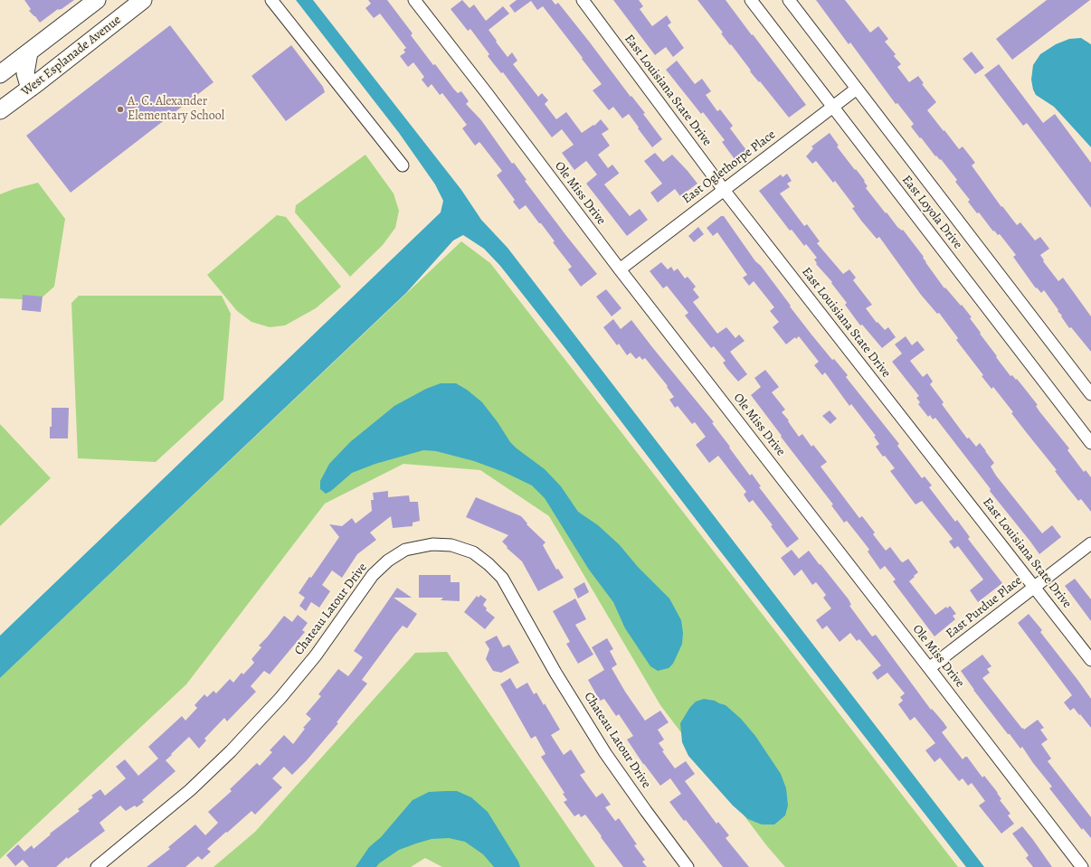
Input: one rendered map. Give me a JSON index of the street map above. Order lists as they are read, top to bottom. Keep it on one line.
{"streets":{"main road":["West Esplanade Avenue"],"street":["East Louisiana State Drive","East Oglethorpe Place","Ole Miss Drive","East Loyola Drive","East Purdue Place","Chateau Latour Drive"]},"crossings":[["East Louisiana State Drive","East Oglethorpe Place"],["East Louisiana State Drive","East Purdue Place"],["East Oglethorpe Place","Ole Miss Drive"],["East Oglethorpe Place","East Loyola Drive"],["Ole Miss Drive","East Purdue Place"]],"places":["A. C. Alexander Elementary School"]}
